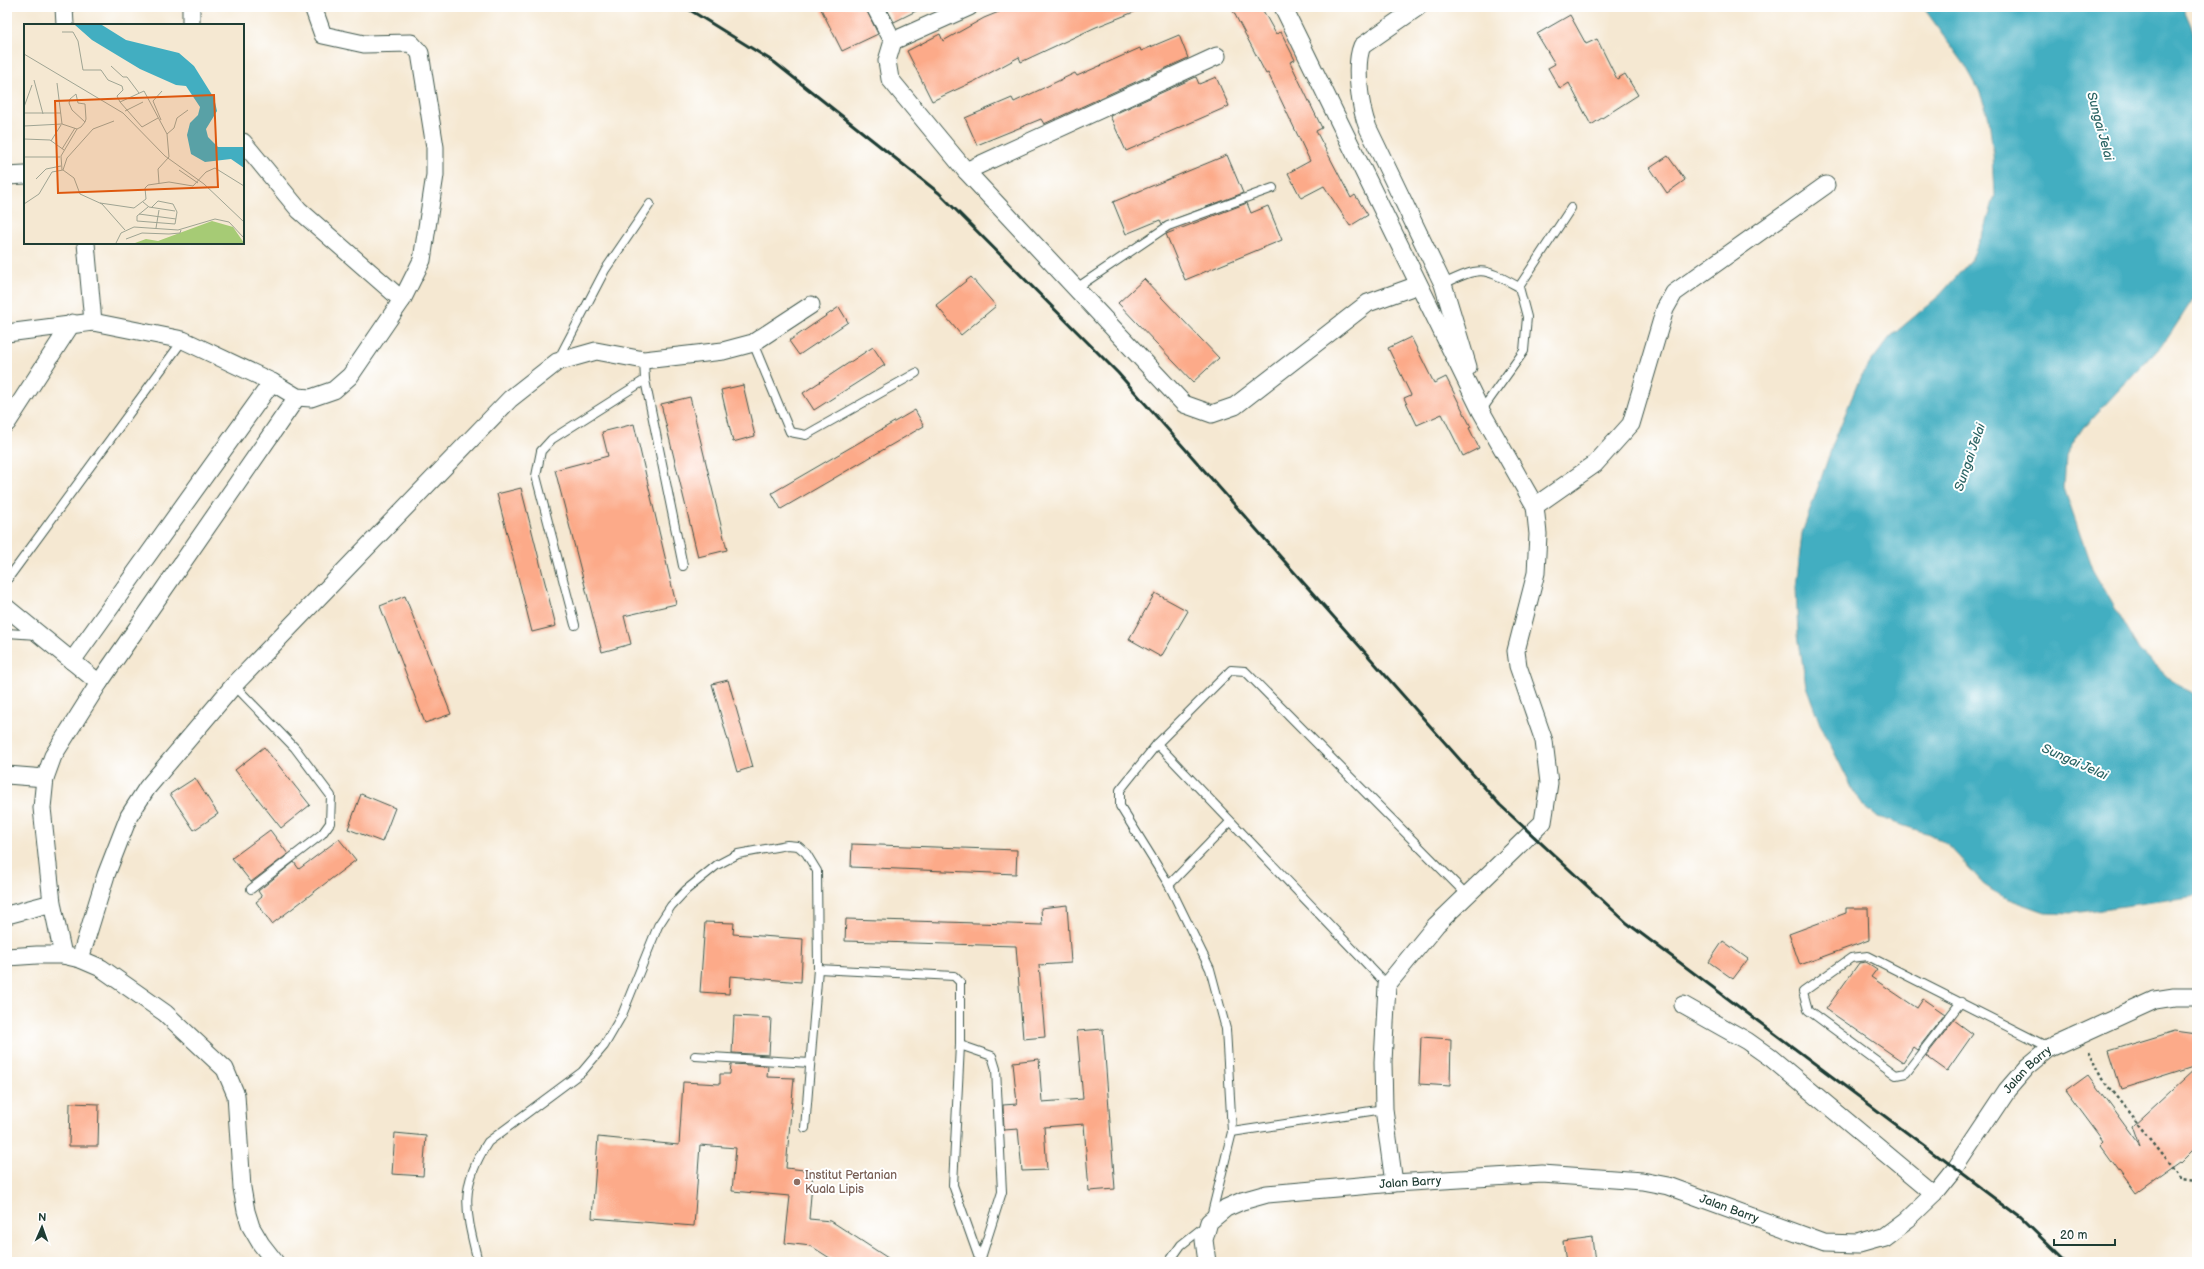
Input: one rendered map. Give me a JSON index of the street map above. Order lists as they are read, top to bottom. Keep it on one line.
{"streets":{"street":["Jalan Barry"]},"water":["Sungai Jelai"],"places":["Institut Pertanian Kuala Lipis"],"scale_bar":"20 m","north":"top"}
